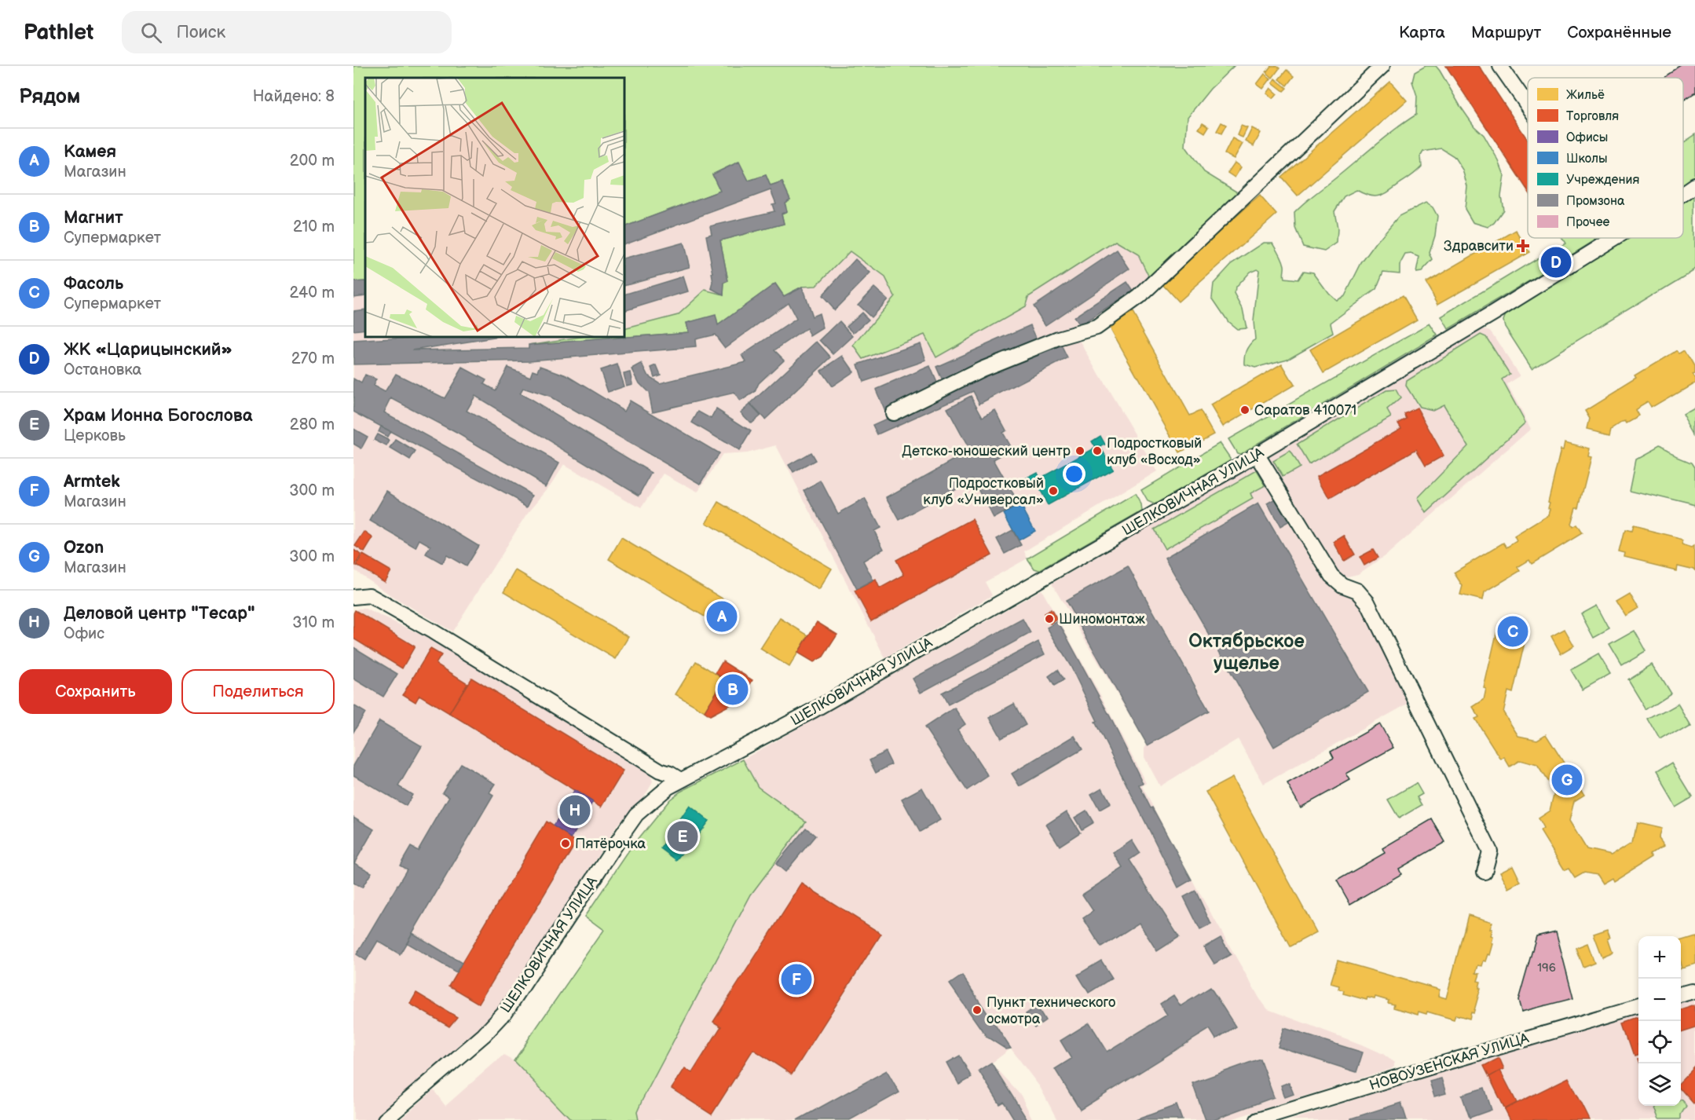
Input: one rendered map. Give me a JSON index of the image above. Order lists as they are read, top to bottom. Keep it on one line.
{"streets":{"street":["ШЕЛКОВИЧНАЯ УЛИЦА","НОВОУЗЕНСКАЯ УЛИЦА"]},"districts":["Октябрьское ущелье"],"places":{"health":["Здравсити"],"other":["Саратов 410071","Детско-юношеский центр","Подростковый клуб «Восход»","Подростковый клуб «Универсал»","Шиномонтаж","Пятёрочка","Пункт технического осмотра"]},"house_numbers":["196"],"legend":["Жильё","Торговля","Офисы","Школы","Учреждения","Промзона","Прочее"],"page":{"header":"Pathlet","search":"Поиск","nav":["Карта","Маршрут","Сохранённые"],"heading":["Рядом","Найдено: 8"],"list":[{"mark":"A","name":"Камея","note":"Магазин","value":"200 m"},{"mark":"B","name":"Магнит","note":"Супермаркет","value":"210 m"},{"mark":"C","name":"Фасоль","note":"Супермаркет","value":"240 m"},{"mark":"D","name":"ЖК «Царицынский»","note":"Остановка","value":"270 m"},{"mark":"E","name":"Храм Ионна Богослова","note":"Церковь","value":"280 m"},{"mark":"F","name":"Armtek","note":"Магазин","value":"300 m"},{"mark":"G","name":"Ozon","note":"Магазин","value":"300 m"},{"mark":"H","name":"Деловой центр \"Тесар\"","note":"Офис","value":"310 m"}],"pins":["D","A","C","B","G","H","E","F"],"buttons":["Сохранить","Поделиться"],"map_buttons":["+","−"]}}
